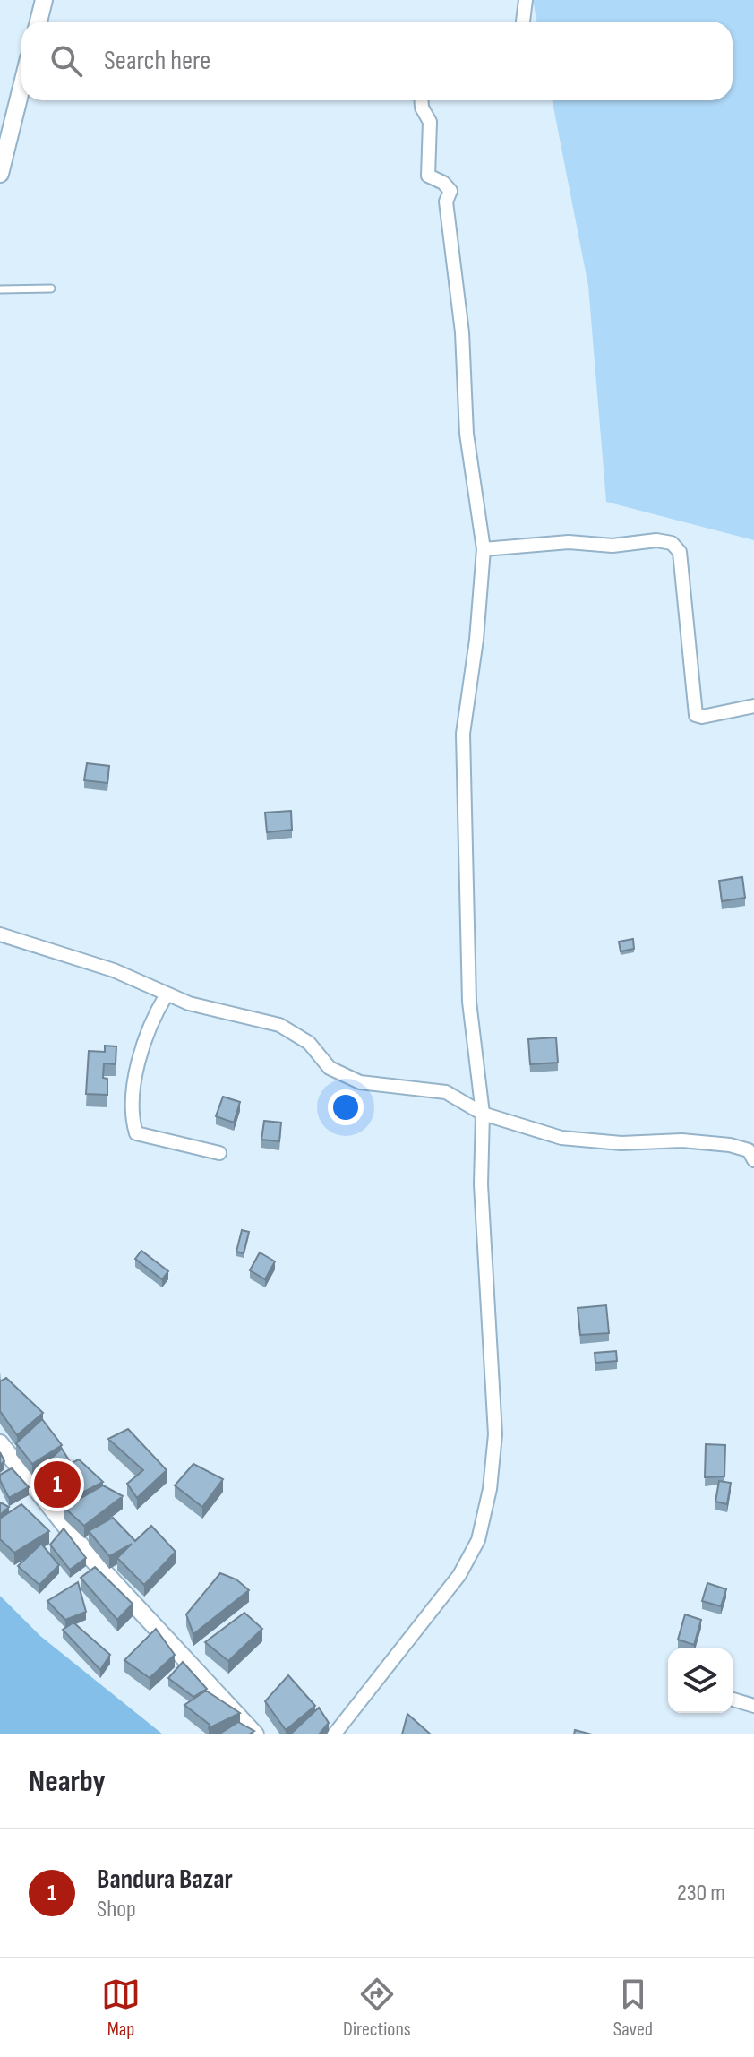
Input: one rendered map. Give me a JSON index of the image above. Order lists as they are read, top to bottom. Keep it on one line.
{"page":{"search":"Search here","pins":"1","heading":"Nearby","list":[{"mark":"1","name":"Bandura Bazar","note":"Shop","value":"230 m"}],"nav":["Map","Directions","Saved"]}}
